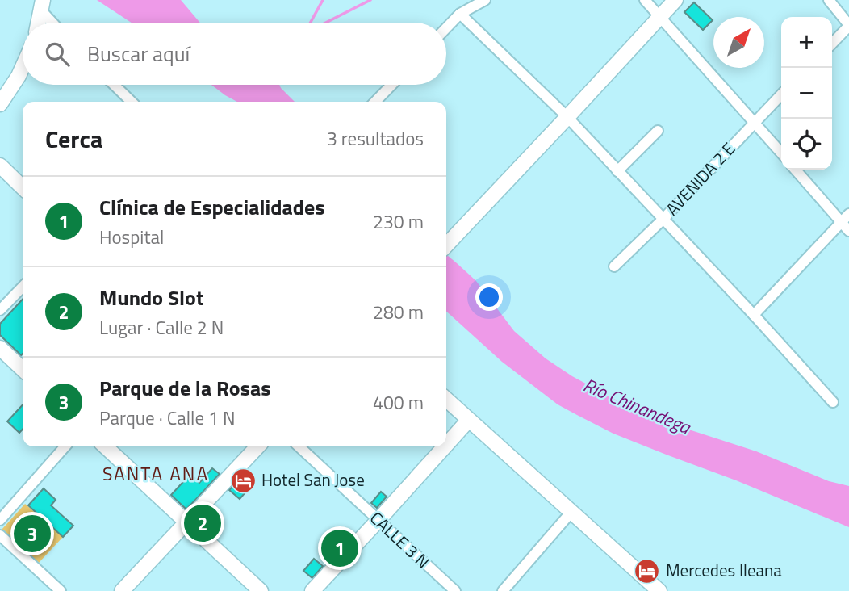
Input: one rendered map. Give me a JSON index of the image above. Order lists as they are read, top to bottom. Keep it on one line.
{"streets":{"street":["AVENIDA 2 E","CALLE 3 N"]},"districts":["SANTA ANA"],"water":["Río Chinandega"],"places":{"hotel":["Hotel San Jose","Mercedes Ileana"]},"north":"top right","page":{"map_buttons":["+","−"],"search":"Buscar aquí","heading":["Cerca","3 resultados"],"list":[{"mark":"1","name":"Clínica de Especialidades","note":"Hospital","value":"230 m"},{"mark":"2","name":"Mundo Slot","note":"Lugar · Calle 2 N","value":"280 m"},{"mark":"3","name":"Parque de la Rosas","note":"Parque · Calle 1 N","value":"400 m"}],"pins":["2","3","1"]}}
